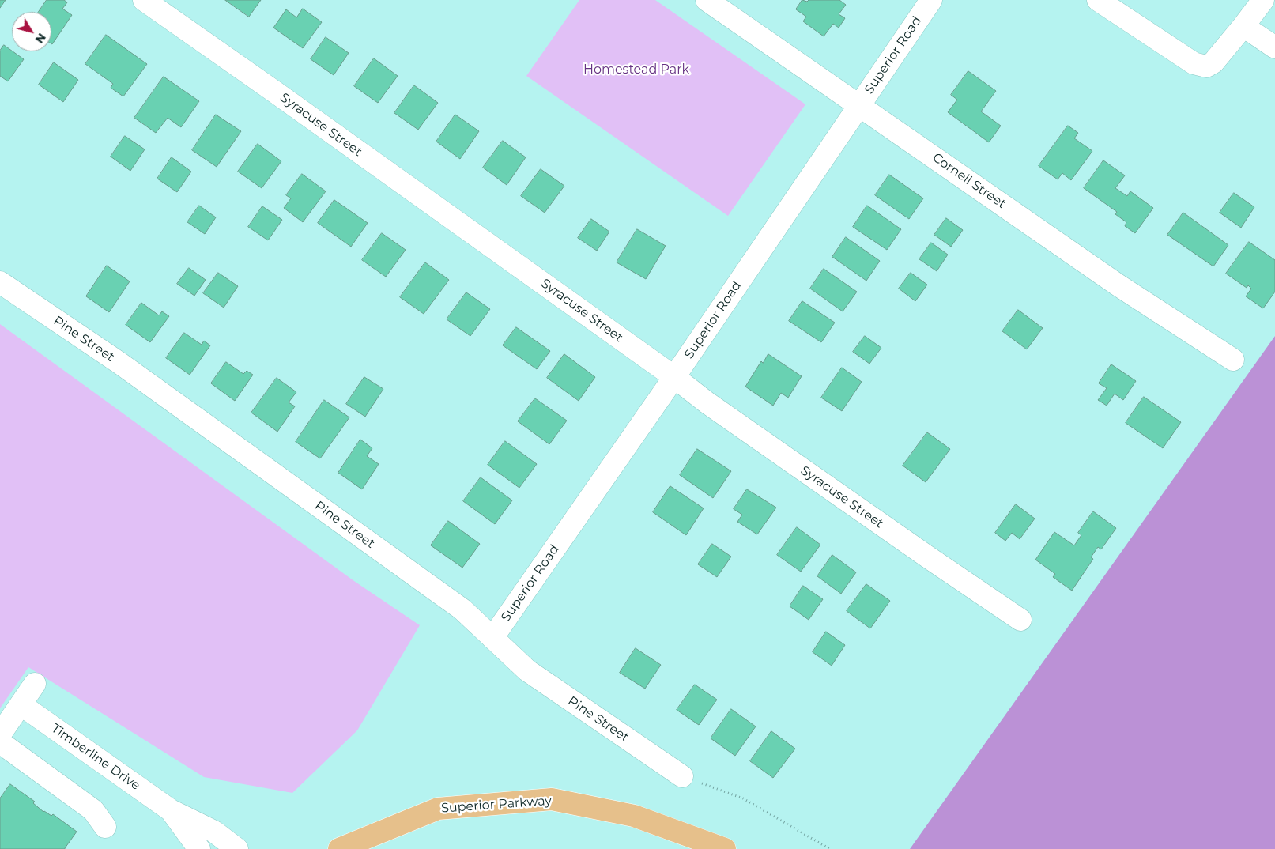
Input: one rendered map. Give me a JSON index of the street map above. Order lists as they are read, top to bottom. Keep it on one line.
{"streets":{"main road":["Superior Parkway"],"street":["Superior Road","Syracuse Street","Cornell Street","Pine Street","Timberline Drive"]},"crossings":[["Superior Road","Syracuse Street"],["Superior Road","Cornell Street"],["Superior Road","Pine Street"]],"parks":["Homestead Park"],"north":"bottom right"}
